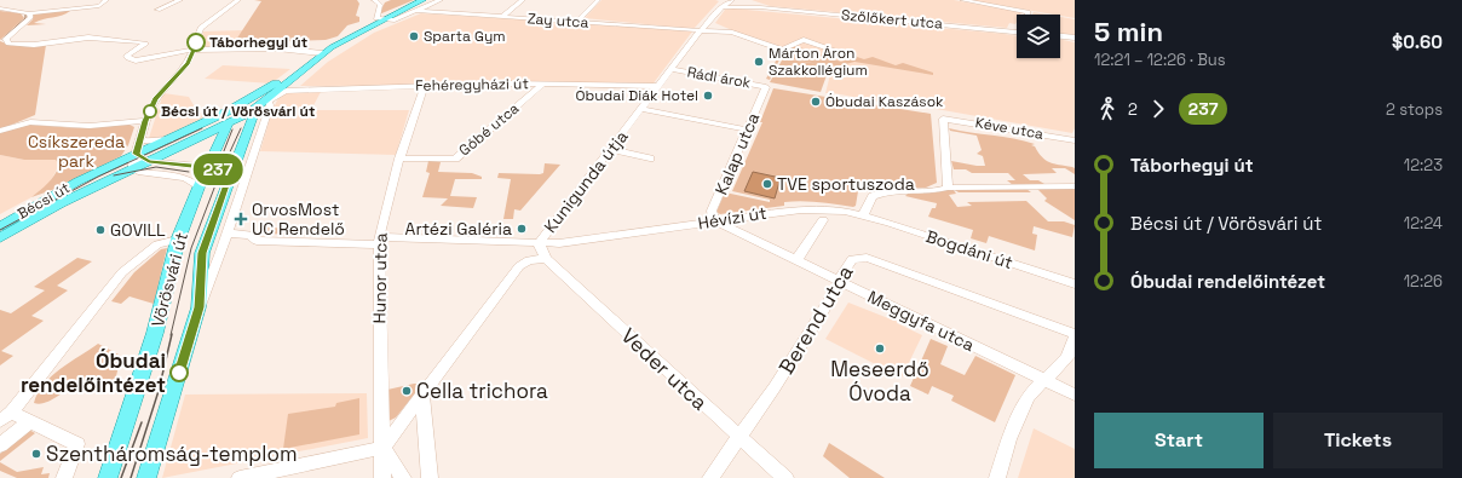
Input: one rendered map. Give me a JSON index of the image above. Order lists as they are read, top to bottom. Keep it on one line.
{"streets":{"main road":["Bécsi út","Vörösvári út"],"street":["Szőlőkert utca","Zay utca","Rádl árok","Fehéregyházi út","Kéve utca","Góbé utca","Kalap utca","Kunigunda útja","Hévízi út","Bogdáni út","Hunor utca","Berend utca","Meggyfa utca","Veder utca"]},"crossings":[["Szőlőkert utca","Kunigunda útja"],["Zay utca","Kunigunda útja"],["Zay utca","Bécsi út"],["Rádl árok","Kalap utca"],["Rádl árok","Kunigunda útja"],["Fehéregyházi út","Góbé utca"],["Fehéregyházi út","Kunigunda útja"],["Fehéregyházi út","Bécsi út"],["Fehéregyházi út","Hunor utca"],["Góbé utca","Hunor utca"],["Kalap utca","Hévízi út"],["Kalap utca","Meggyfa utca"],["Kunigunda útja","Hévízi út"],["Kunigunda útja","Hunor utca"],["Kunigunda útja","Veder utca"],["Bécsi út","Vörösvári út"],["Hévízi út","Bogdáni út"],["Hévízi út","Hunor utca"],["Hévízi út","Vörösvári út"],["Hévízi út","Meggyfa utca"],["Berend utca","Meggyfa utca"],["Berend utca","Veder utca"]],"parks":["Csíkszereda park"],"places":{"other":["Sparta Gym","Táborhegyi út","Márton Áron Szakkollégium","Óbudai Diák Hotel","Óbudai Kaszások","Bécsi út / Vörösvári út","TVE sportuszoda","Artézi Galéria","GOVILL","Meseerdő Óvoda","Óbudai rendelőintézet","Cella trichora","Szentháromság-templom"],"health":["OrvosMost UC Rendelő"]},"lines":["bus line 237"],"page":{"on_map":"237","heading":["5 min","12:21 – 12:26 · Bus","$0.60"],"legs":["2","237","2 stops"],"list":[{"name":"Táborhegyi út","value":"12:23"},{"name":"Bécsi út / Vörösvári út","value":"12:24"},{"name":"Óbudai rendelőintézet","value":"12:26"}],"buttons":["Start","Tickets"]}}
